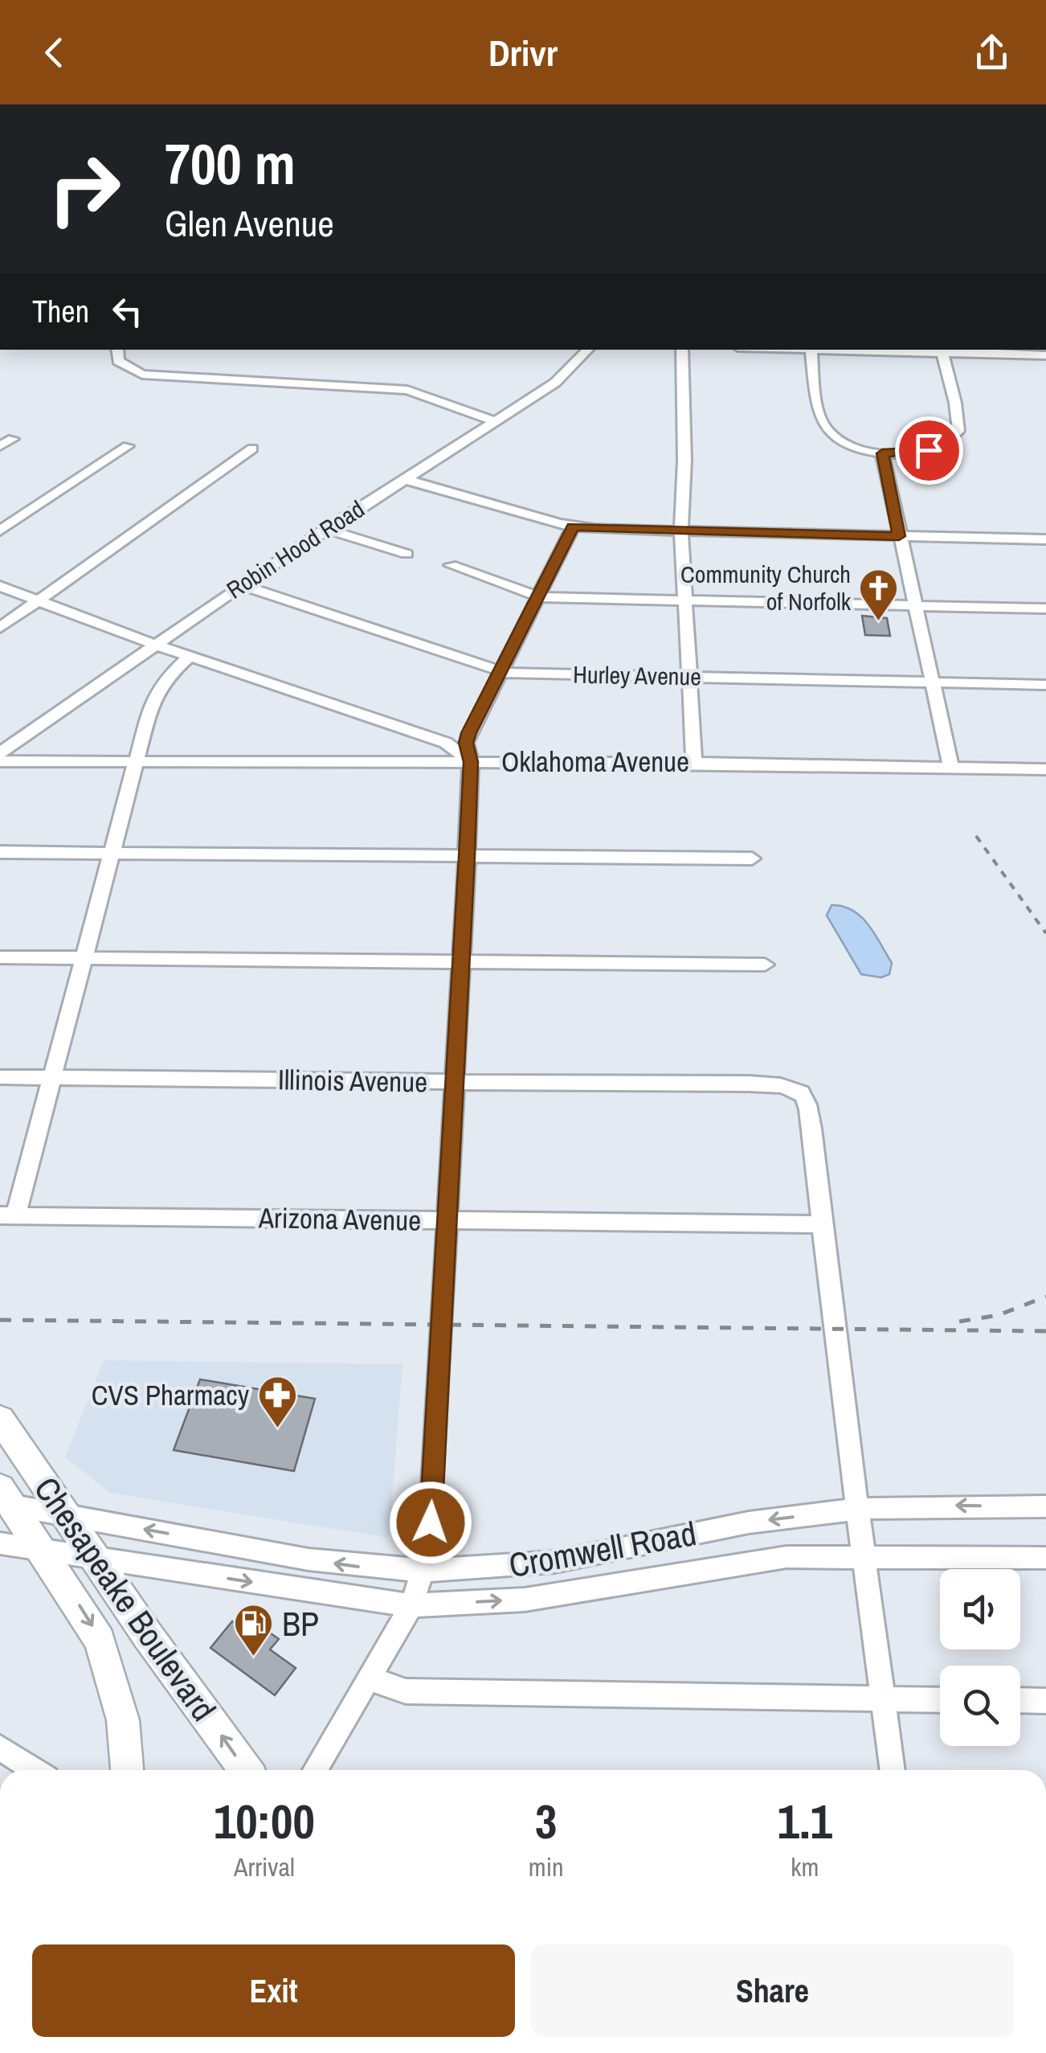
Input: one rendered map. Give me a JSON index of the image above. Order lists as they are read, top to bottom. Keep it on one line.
{"streets":{"main road":["Chesapeake Boulevard"],"street":["Robin Hood Road","Hurley Avenue","Oklahoma Avenue","Illinois Avenue","Arizona Avenue","Cromwell Road"]},"crossings":[["Robin Hood Road","Hurley Avenue"],["Illinois Avenue","Arizona Avenue"],["Cromwell Road","Chesapeake Boulevard"]],"places":{"church":["Community Church of Norfolk"],"pharmacy":["CVS Pharmacy"],"fuel station":["BP"]},"page":{"header":"Drivr","turn":["700 m","Glen Avenue"],"then":"Then","eta":["10:00","Arrival","3","min","1.1","km"],"buttons":["Exit","Share"]}}
